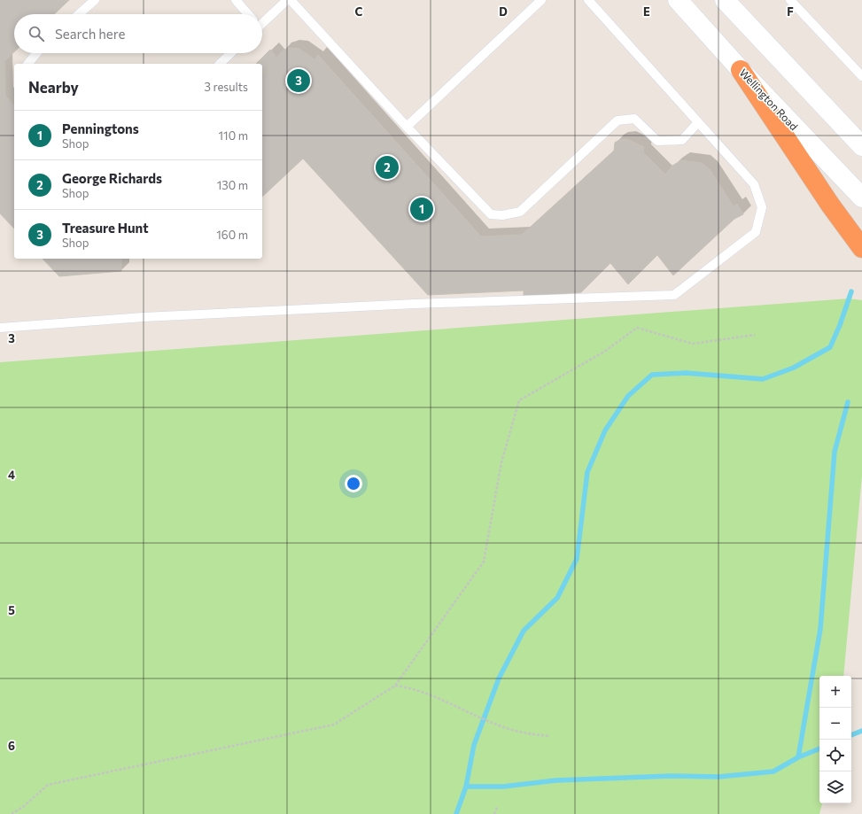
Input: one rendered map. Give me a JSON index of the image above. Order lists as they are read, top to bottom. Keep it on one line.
{"streets":{"main road":["Wellington Road"]},"page":{"search":"Search here","heading":["Nearby","3 results"],"pins":["3","2","1"],"list":[{"mark":"1","name":"Penningtons","note":"Shop","value":"110 m"},{"mark":"2","name":"George Richards","note":"Shop","value":"130 m"},{"mark":"3","name":"Treasure Hunt","note":"Shop","value":"160 m"}],"map_buttons":["+","−"]},"grid":{"columns":["C","D","E","F"],"rows":["3","4","5","6"]}}
